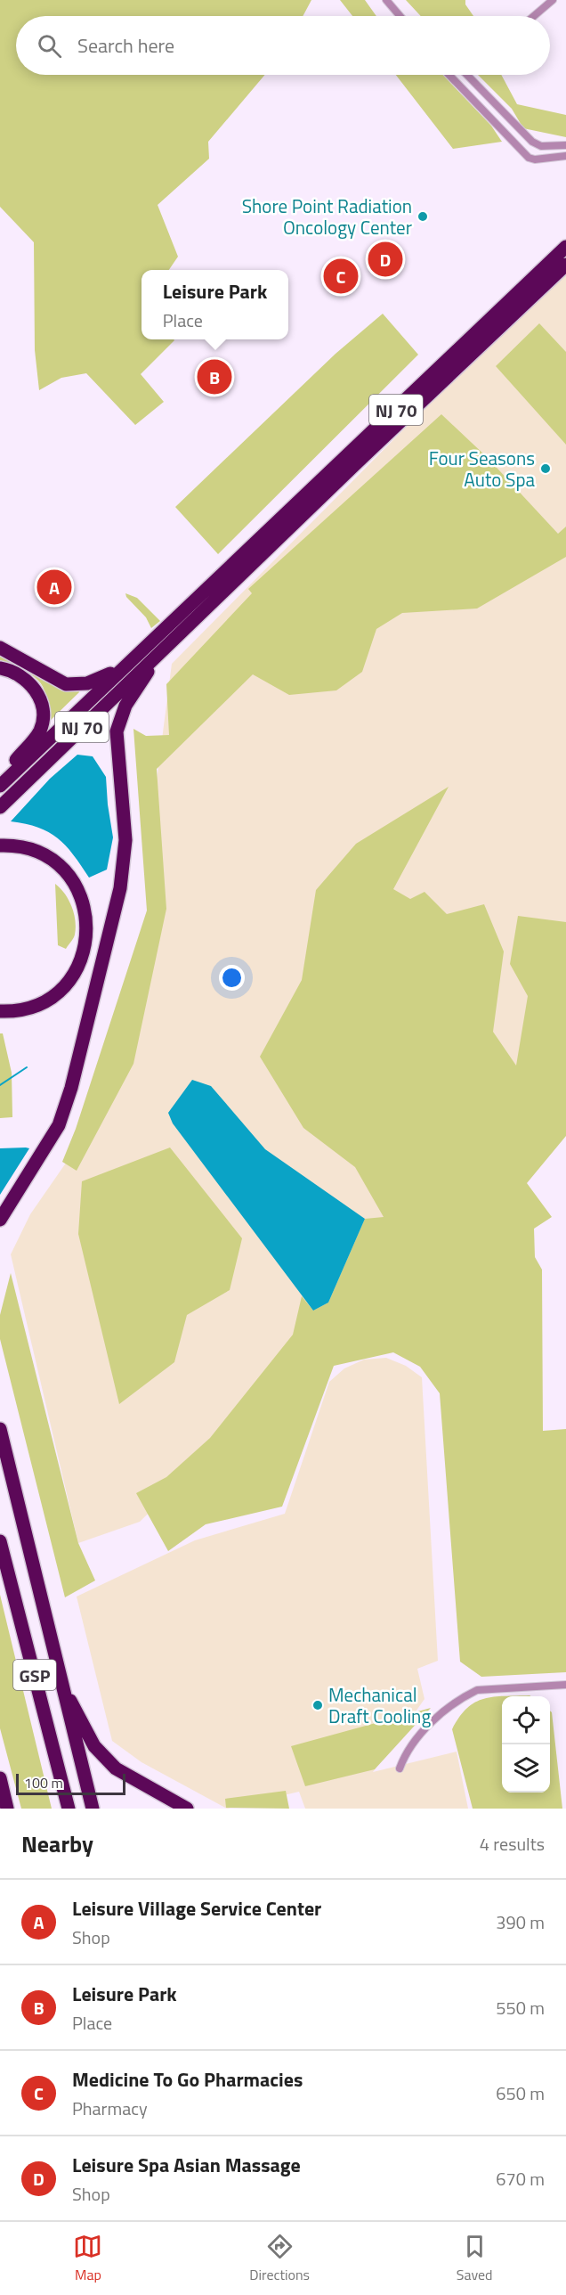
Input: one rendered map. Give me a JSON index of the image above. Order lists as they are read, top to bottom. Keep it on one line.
{"streets":{"highway":["NJ 70","GSP"]},"places":["Shore Point Radiation Oncology Center","Four Seasons Auto Spa","Mechanical Draft Cooling"],"scale_bar":"100 m","page":{"search":"Search here","pins":["D","C","B","A"],"popup":["Leisure Park","Place"],"scale":"100 m","heading":["Nearby","4 results"],"list":[{"mark":"A","name":"Leisure Village Service Center","note":"Shop","value":"390 m"},{"mark":"B","name":"Leisure Park","note":"Place","value":"550 m"},{"mark":"C","name":"Medicine To Go Pharmacies","note":"Pharmacy","value":"650 m"},{"mark":"D","name":"Leisure Spa Asian Massage","note":"Shop","value":"670 m"}],"nav":["Map","Directions","Saved"]}}
